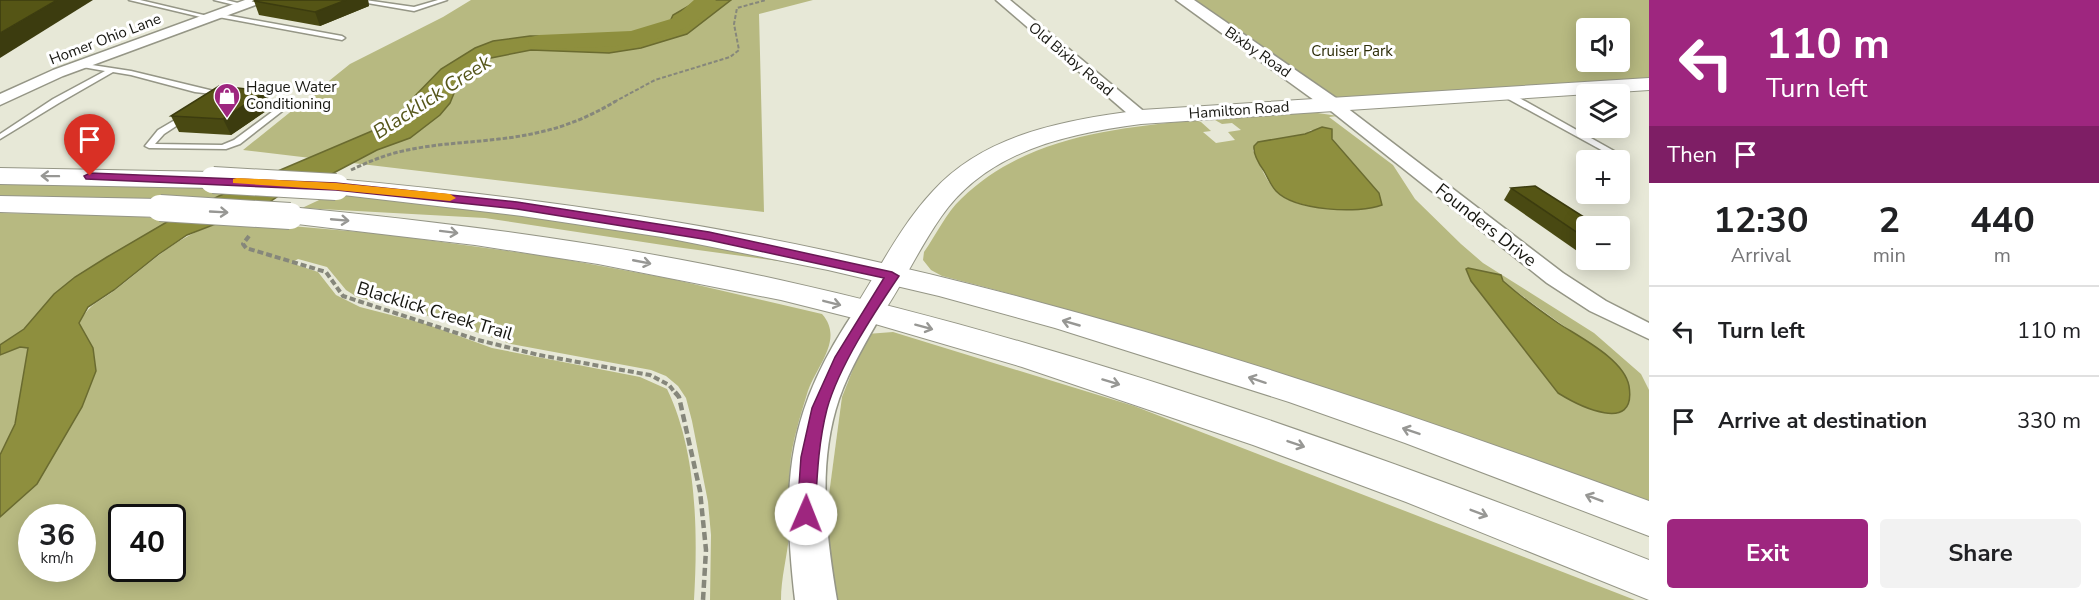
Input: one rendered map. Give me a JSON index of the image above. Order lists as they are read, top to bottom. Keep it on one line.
{"streets":{"main road":["Hamilton Road"],"street":["Homer Ohio Lane","Bixby Road","Old Bixby Road","Founders Drive"],"path":["Blacklick Creek Trail"]},"crossings":[["Bixby Road","Hamilton Road"],["Bixby Road","Founders Drive"],["Old Bixby Road","Hamilton Road"],["Hamilton Road","Founders Drive"]],"water":["Blacklick Creek"],"parks":["Cruiser Park"],"places":{"shop":["Hague Water Conditioning"]},"page":{"turn":["110 m","Turn left"],"map_buttons":["+","−"],"then":"Then","eta":["12:30","Arrival","2","min","440","m"],"list":[{"name":"Turn left","value":"110 m"},{"name":"Arrive at destination","value":"330 m"}],"speed":"36 km/h","limit":"40","buttons":["Exit","Share"]}}
